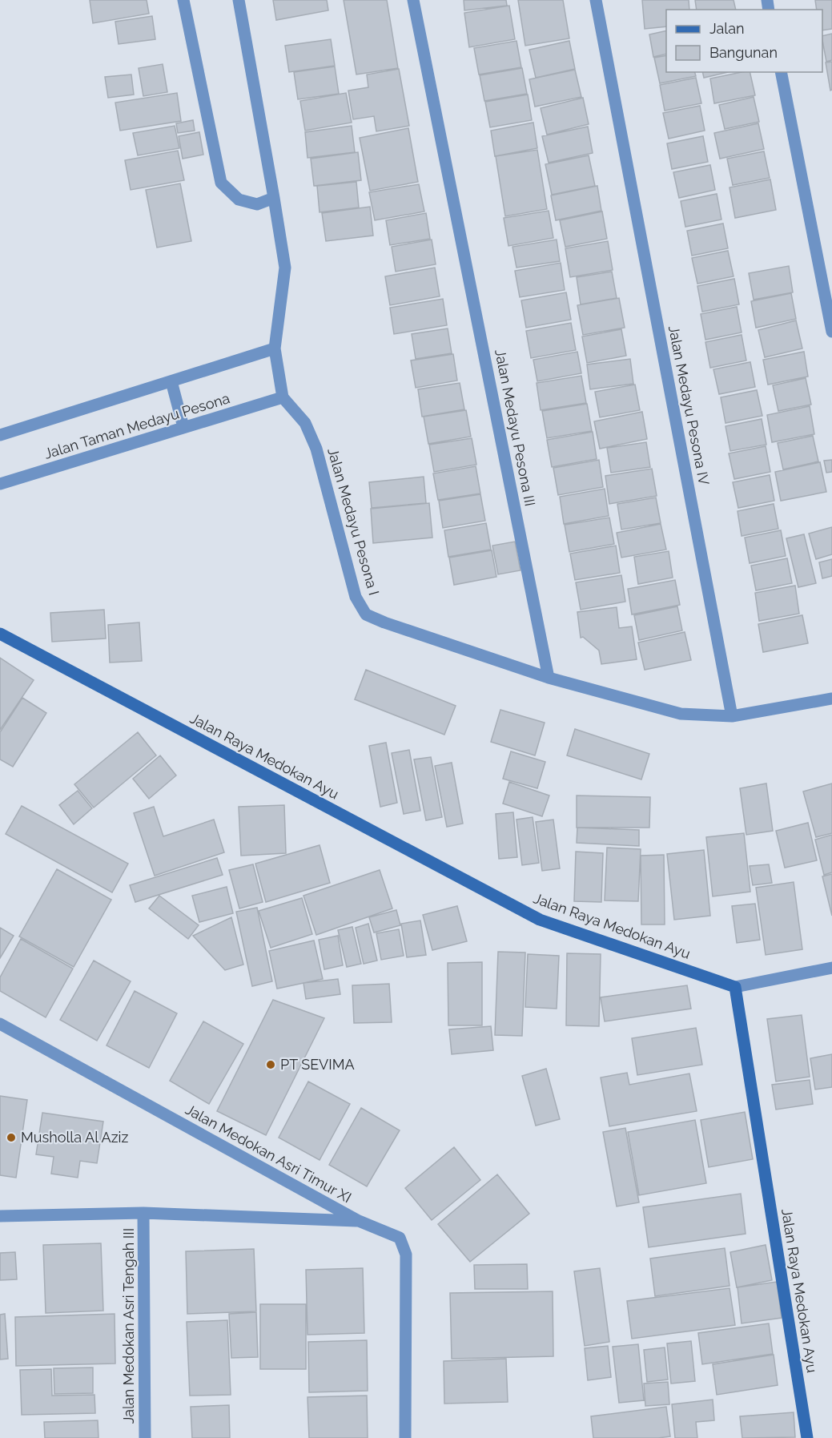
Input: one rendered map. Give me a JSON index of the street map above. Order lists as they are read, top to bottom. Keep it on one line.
{"streets":{"street":["Jalan Medayu Pesona IV","Jalan Taman Medayu Pesona","Jalan Medayu Pesona III","Jalan Medayu Pesona I","Jalan Raya Medokan Ayu","Jalan Medokan Asri Timur XI","Jalan Medokan Asri Tengah III"]},"crossings":[["Jalan Taman Medayu Pesona","Jalan Medayu Pesona I"],["Jalan Medayu Pesona III","Jalan Medayu Pesona I"],["Jalan Medokan Asri Timur XI","Jalan Medokan Asri Tengah III"]],"places":["PT SEVIMA","Musholla Al Aziz"],"legend":["Jalan","Bangunan"]}
